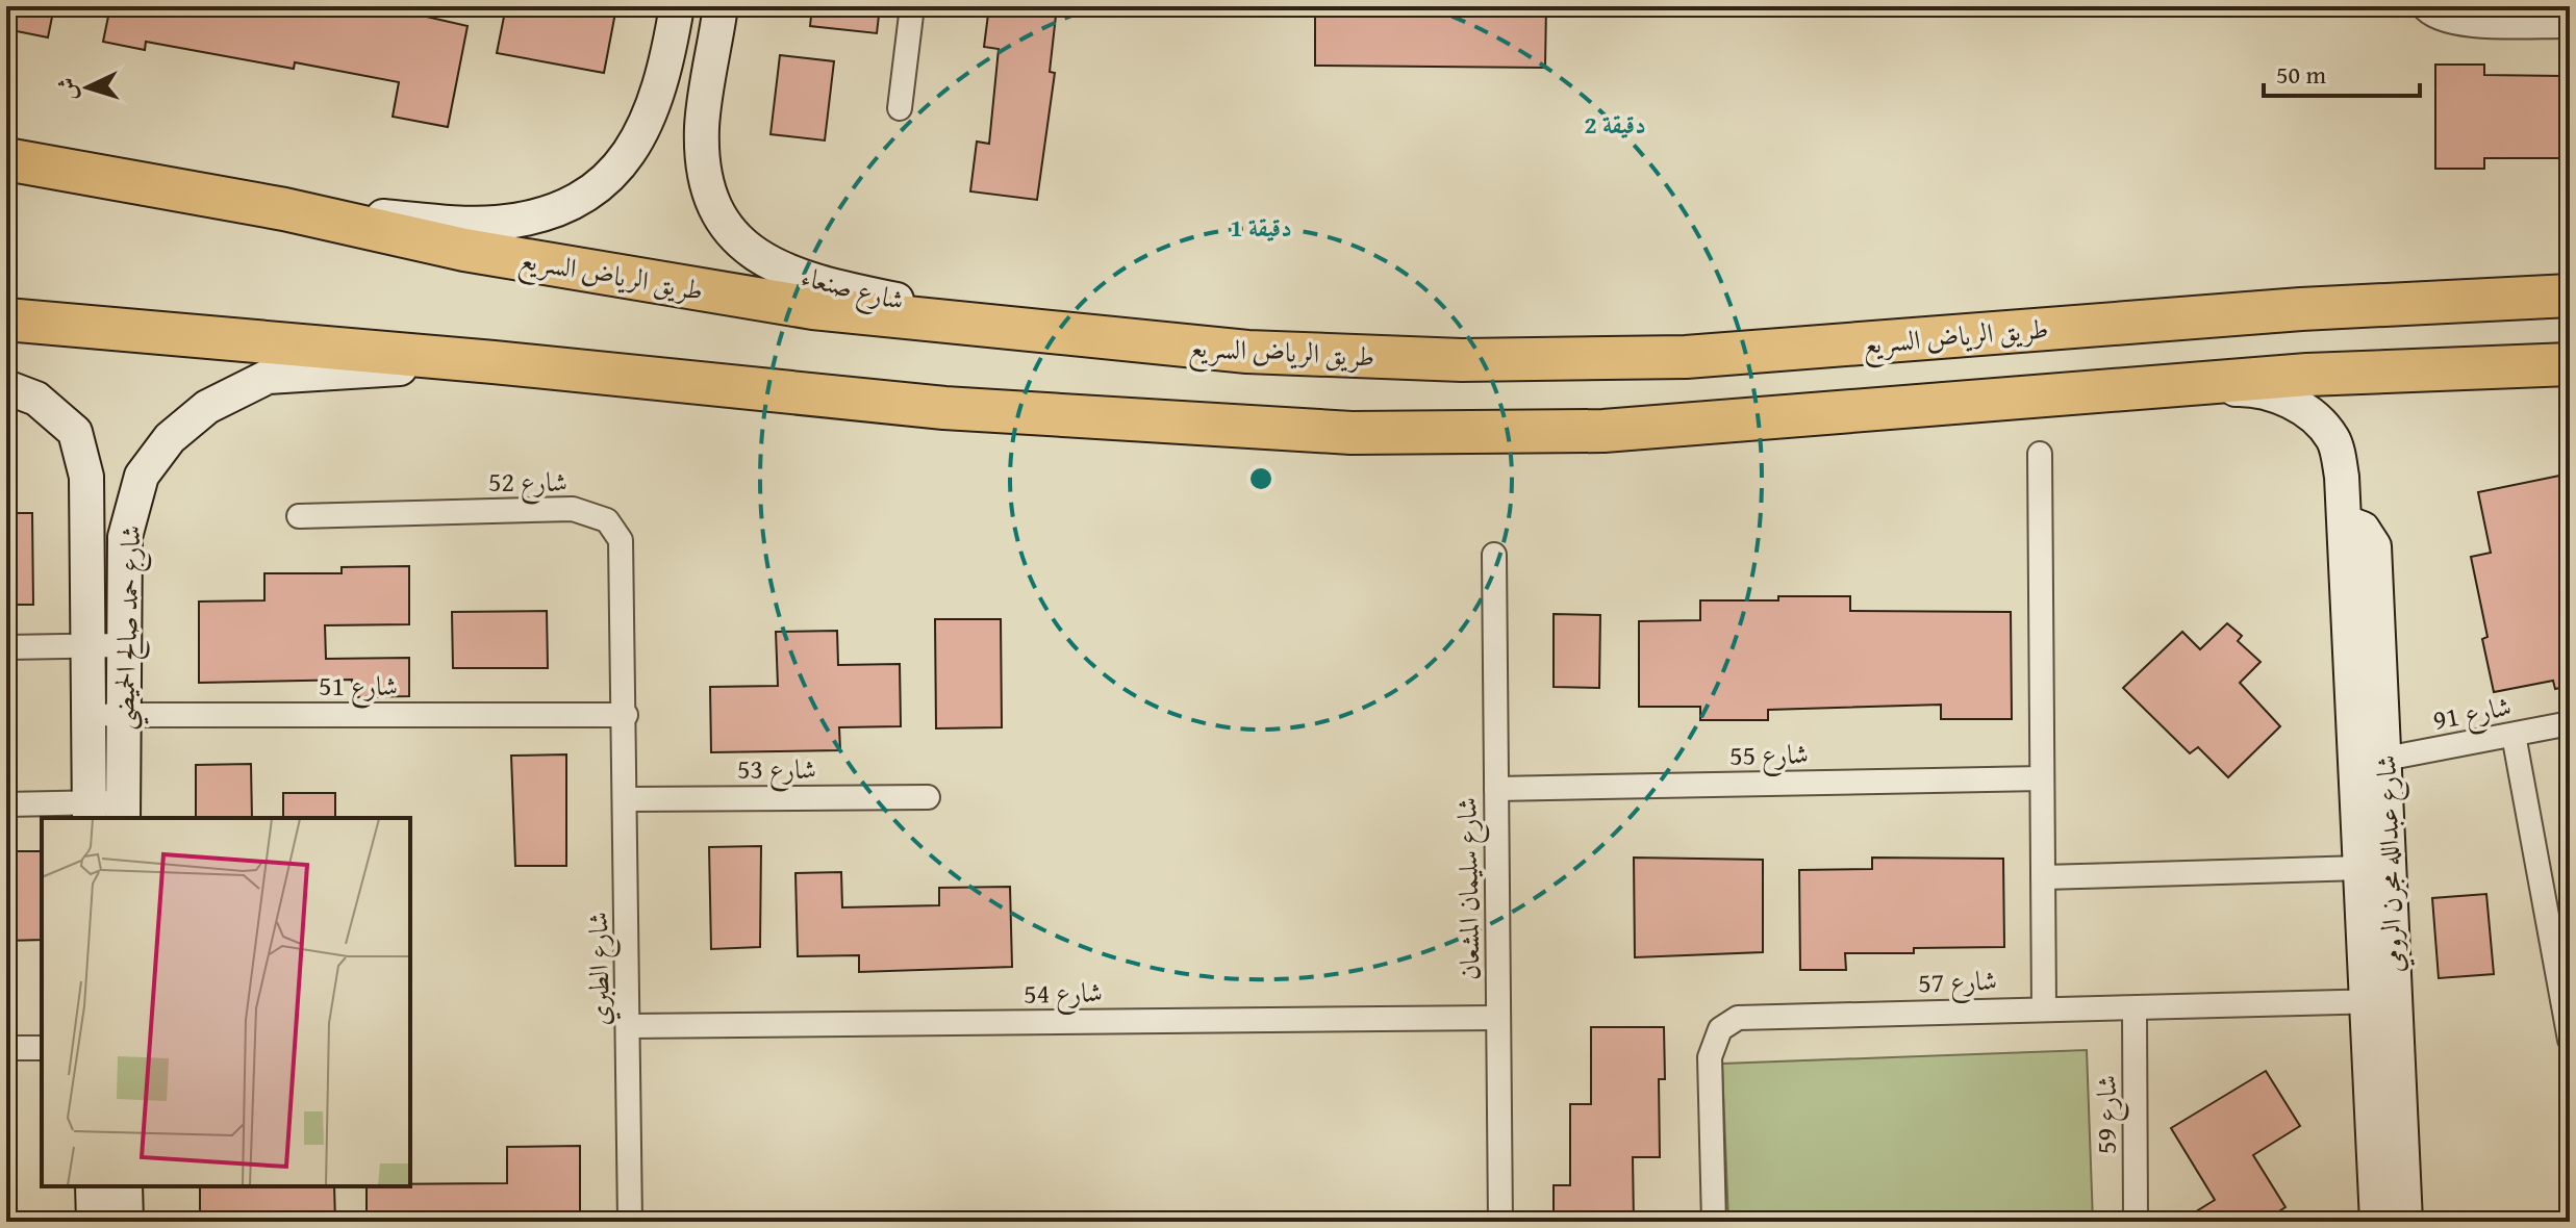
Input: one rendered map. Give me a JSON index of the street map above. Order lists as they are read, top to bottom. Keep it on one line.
{"streets":{"highway":["طريق الرياض السريع"],"main road":["شارع صنعاء","شارع حمد صالح الحميضي","شارع عبدالله مجرن الرومي"],"street":["شارع 52","شارع 51","شارع 91","شارع 55","شارع 53","شارع سليمان المشعان","شارع الطبري","شارع 57","شارع 54","شارع 59"]},"crossings":[["طريق الرياض السريع","شارع صنعاء"],["شارع 52","شارع 51"],["شارع 52","شارع الطبري"],["شارع حمد صالح الحميضي","شارع 51"],["شارع 51","شارع الطبري"],["شارع 91","شارع عبدالله مجرن الرومي"],["شارع 55","شارع سليمان المشعان"],["شارع 53","شارع الطبري"],["شارع عبدالله مجرن الرومي","شارع 57"],["شارع سليمان المشعان","شارع 54"],["شارع الطبري","شارع 54"],["شارع 57","شارع 59"]],"scale_bar":"50 m","north":"left","rings":["2 دقيقة","1 دقيقة"]}
